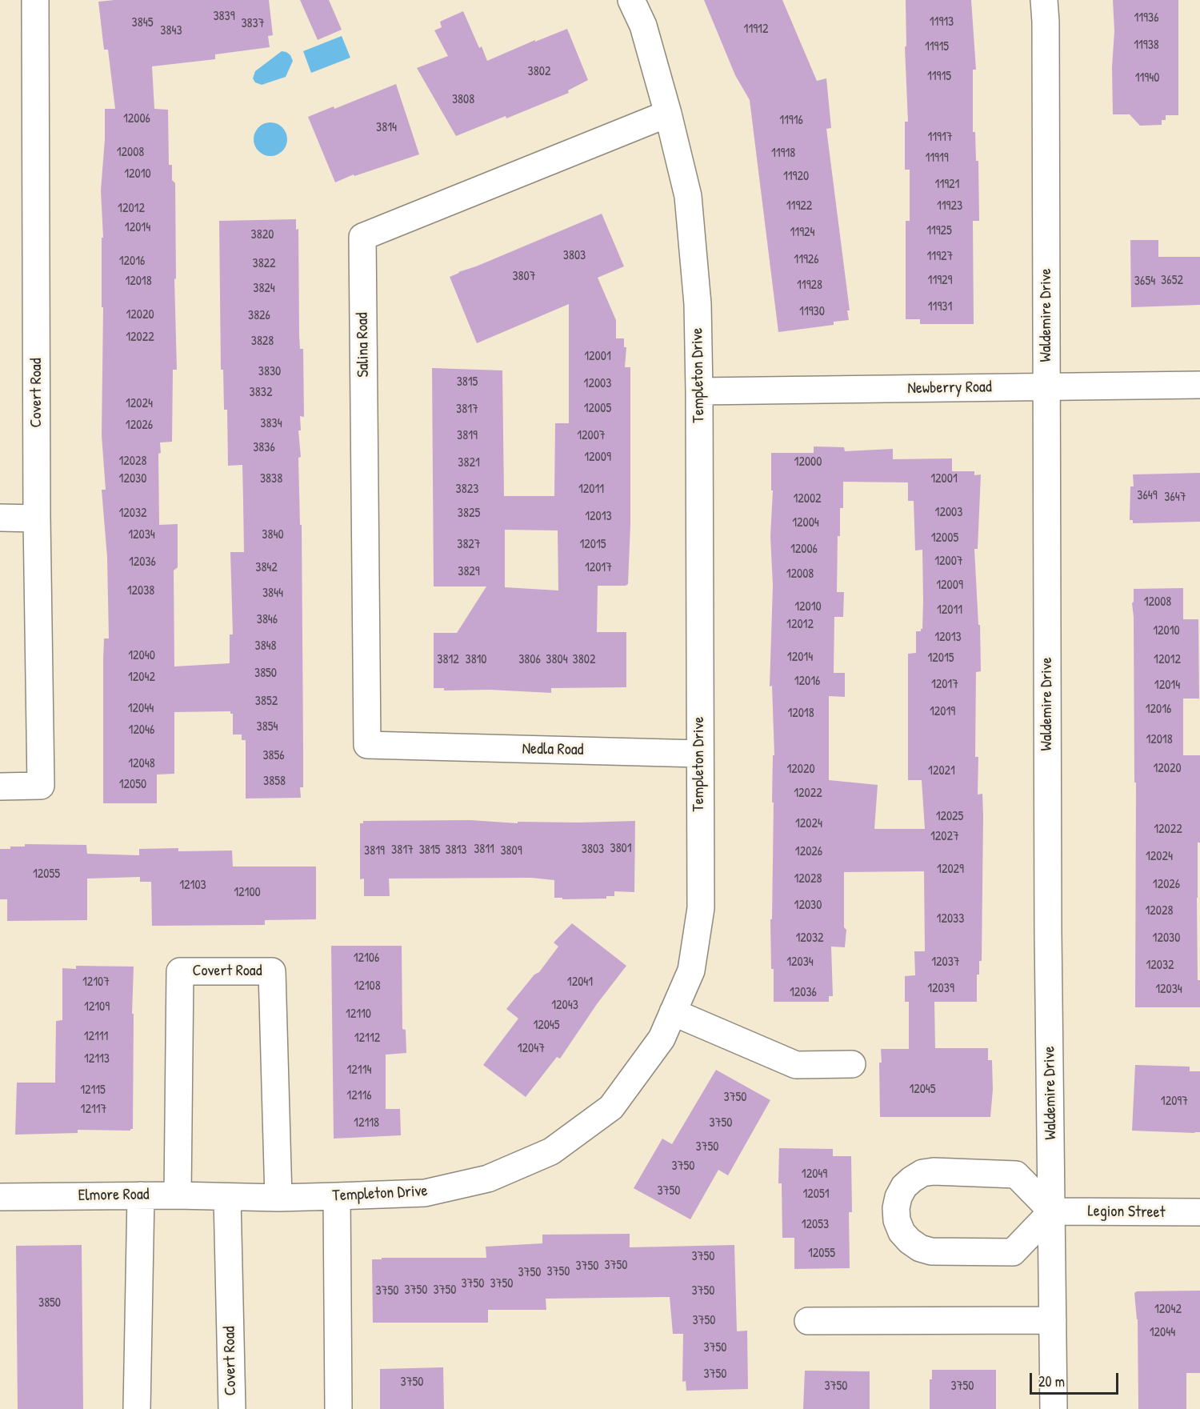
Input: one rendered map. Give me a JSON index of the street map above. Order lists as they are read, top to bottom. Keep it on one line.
{"streets":{"street":["Waldemire Drive","Salina Road","Templeton Drive","Newberry Road","Covert Road","Nedla Road","Elmore Road","Legion Street"]},"crossings":[["Waldemire Drive","Newberry Road"],["Waldemire Drive","Legion Street"],["Salina Road","Templeton Drive"],["Salina Road","Nedla Road"],["Templeton Drive","Newberry Road"],["Templeton Drive","Covert Road"],["Templeton Drive","Nedla Road"],["Templeton Drive","Elmore Road"],["Covert Road","Elmore Road"]],"house_numbers":["3839","11936","11913","3845","3837","11912","3843","11938","11915","3802","11915","11940","3808","12006","11916","3814","11917","12008","11918","11919","12010","11920","11921","11922","11923","12012","12014","11925","11924","3820","3803","11927","11926","12016","3822","3807","11929","3652","12018","3654","11928","3824","11931","11930","12020","3826","12022","3828","12001","3830","3815","12003","3832","12024","12005","3817","3834","12026","3819","12007","3836","12009","12028","12000","3821","12030","3838","12001","3823","12011","3649","3647","12002","12003","12032","3825","12013","12004","12034","3840","12005","3827","12015","12006","12007","12036","3842","12017","3829","12008","12009","12038","3844","12008","12010","12011","3846","12012","12010","12013","3848","12040","12014","12015","3812","3810","3806","3804","3802","12012","3850","12042","12016","12017","12014","3852","12044","12016","12019","12018","3854","12046","12018","3856","12048","12020","12020","12021","3858","12050","12022","12025","12024","12022","12027","3801","3811","3803","3817","3815","3813","3819","3809","12026","12024","12029","12055","12028","12026","12103","12100","12030","12028","12033","12032","12030","12106","12034","12037","12032","12107","12041","12108","12039","12034","12036","12043","12109","12110","12045","12111","12112","12047","12113","12114","12045","12115","12116","3750","12097","12117","12118","3750","3750","3750","12049","3750","12051","12053","12055","3750","3750","3750","3750","3750","3750","3750","3750","3750","3750","3750","3850","12042","3750","12044","3750","3750","3750","3750","3750"],"scale_bar":"20 m"}
